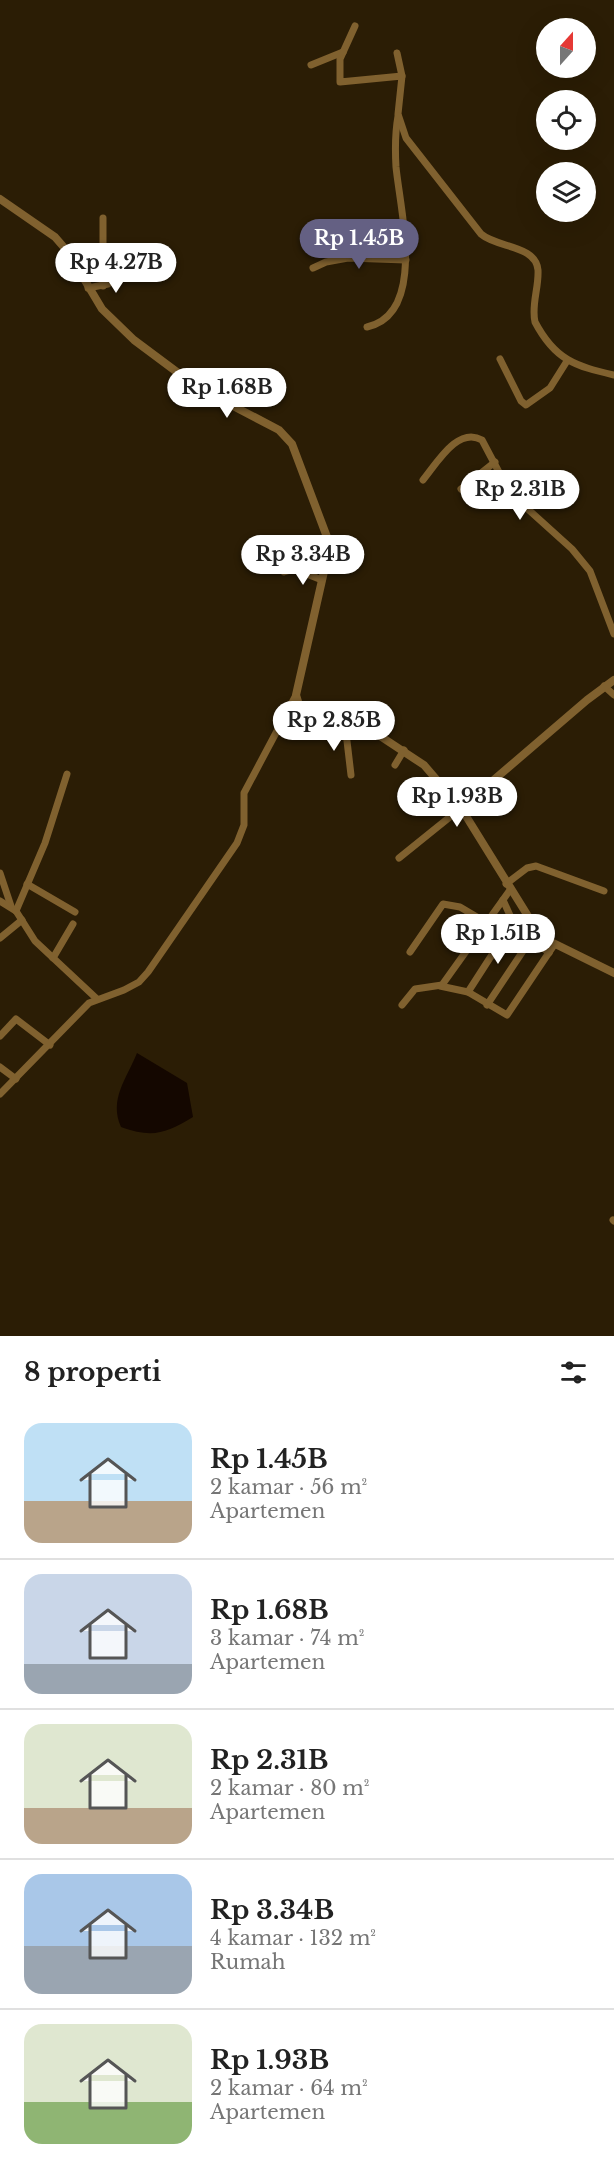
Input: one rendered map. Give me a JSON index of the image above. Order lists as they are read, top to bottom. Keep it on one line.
{"north":"top","page":{"price":["Rp 1.45B","Rp 4.27B","Rp 1.68B","Rp 2.31B","Rp 3.34B","Rp 2.85B","Rp 1.93B","Rp 1.51B"],"heading":"8 properti","list":[{"name":"Rp 1.45B","note":"2 kamar · 56 m² · Apartemen"},{"name":"Rp 1.68B","note":"3 kamar · 74 m² · Apartemen"},{"name":"Rp 2.31B","note":"2 kamar · 80 m² · Apartemen"},{"name":"Rp 3.34B","note":"4 kamar · 132 m² · Rumah"},{"name":"Rp 1.93B","note":"2 kamar · 64 m² · Apartemen"}]}}
